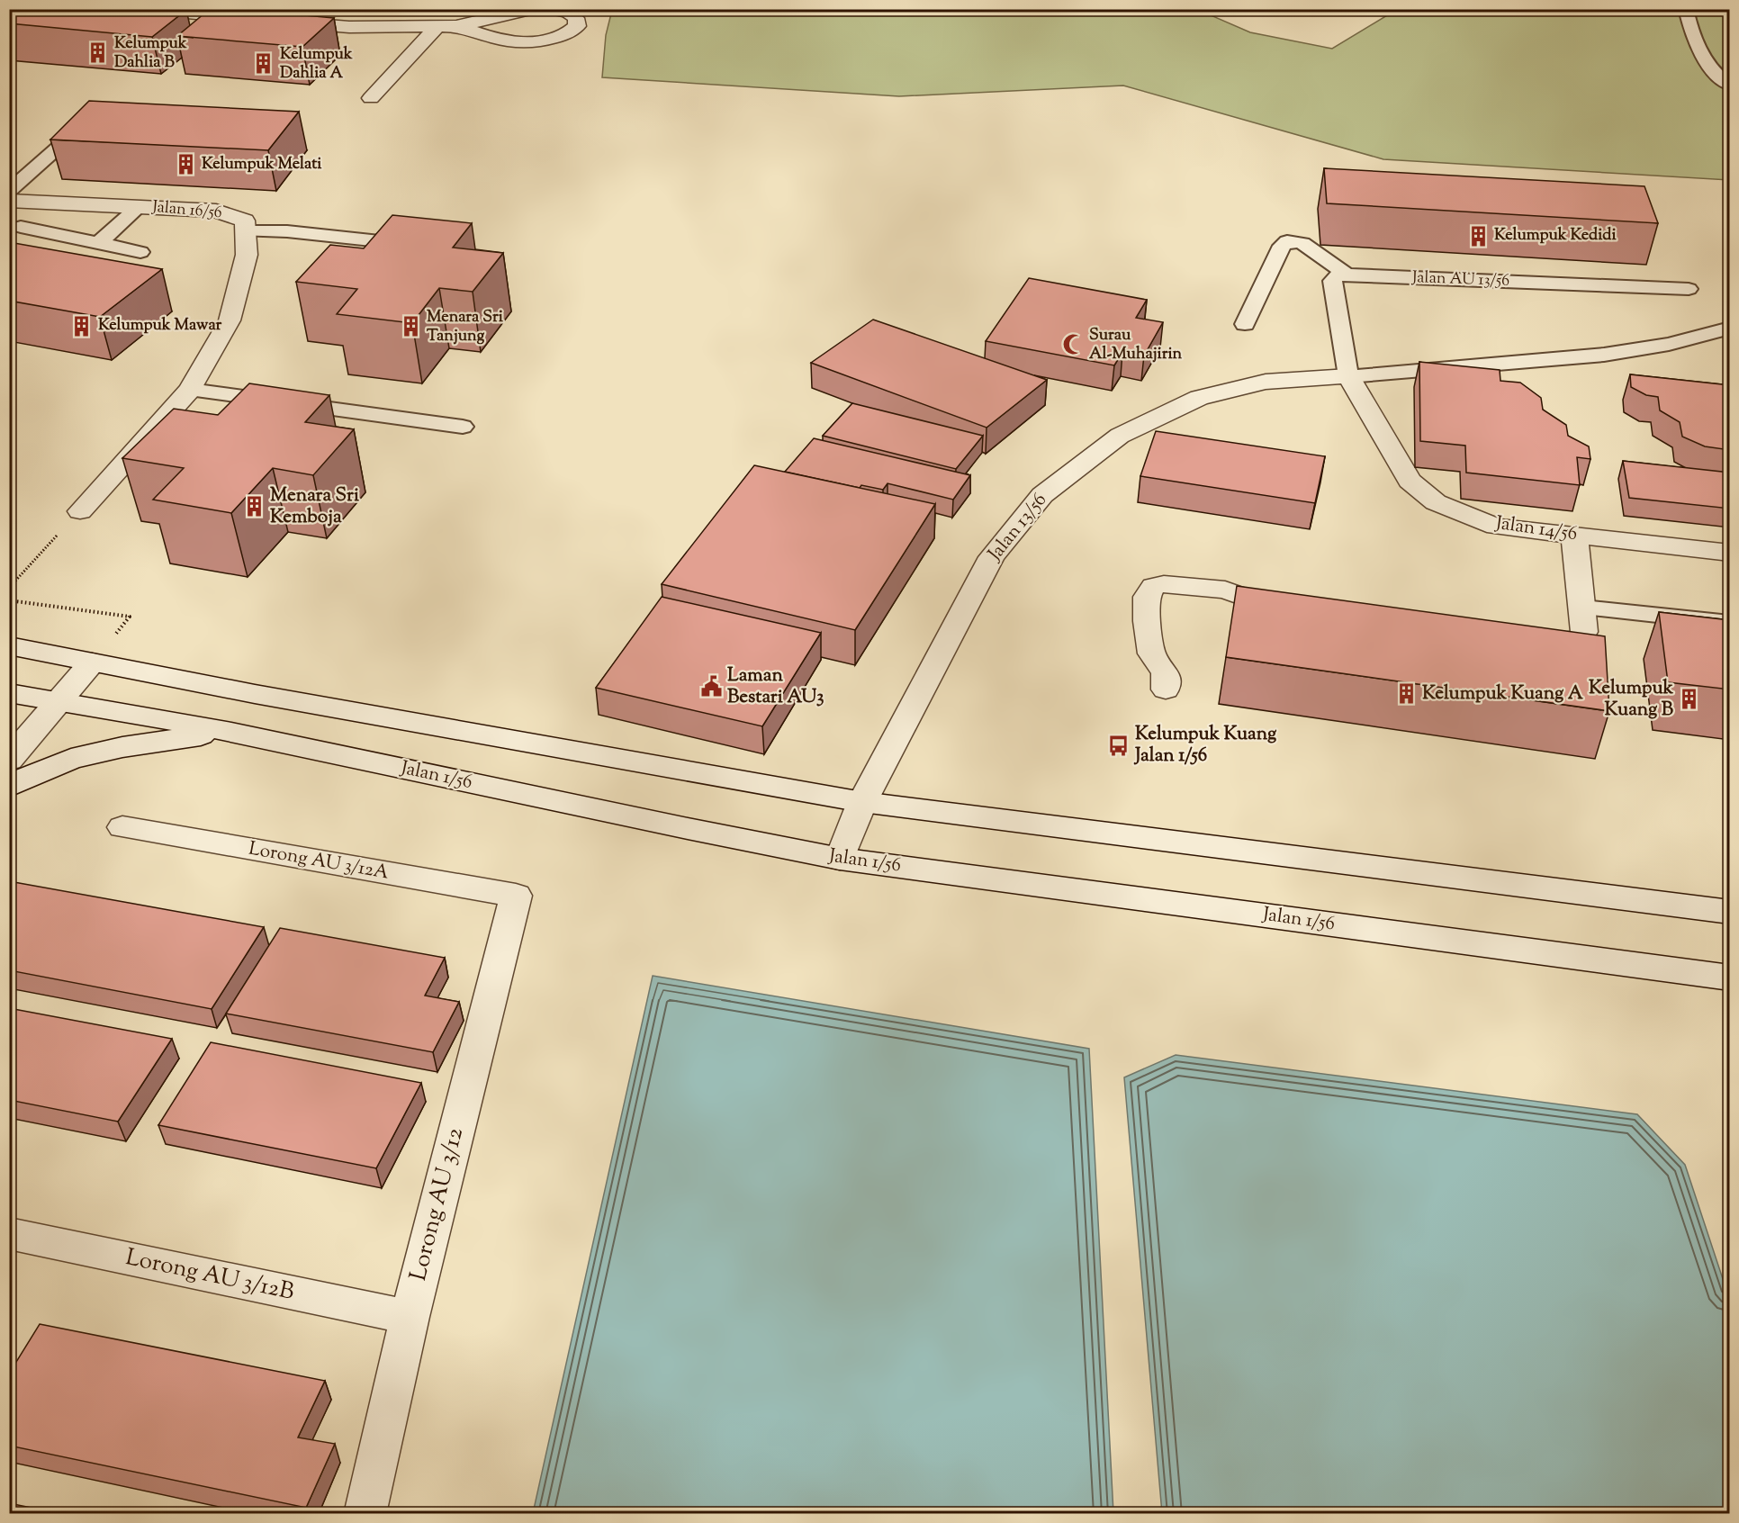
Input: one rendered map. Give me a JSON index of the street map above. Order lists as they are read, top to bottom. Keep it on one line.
{"streets":{"street":["Jalan 16/56","Jalan 13/56","Jalan 14/56","Jalan 1/56","Lorong AU 3/12A","Lorong AU 3/12","Lorong AU 3/12B"],"lane":["Jalan AU 13/56"]},"crossings":[["Jalan 13/56","Jalan 14/56"],["Jalan 13/56","Jalan 1/56"],["Lorong AU 3/12A","Lorong AU 3/12"],["Lorong AU 3/12","Lorong AU 3/12B"]],"places":{"building":["Kelumpuk Dahlia B","Kelumpuk Dahlia A","Kelumpuk Melati","Kelumpuk Kedidi","Kelumpuk Mawar","Menara Sri Tanjung","Menara Sri Kemboja","Kelumpuk Kuang A","Kelumpuk Kuang B"],"mosque":["Surau Al-Muhajirin"],"public building":["Laman Bestari AU3"],"bus stop":["Kelumpuk Kuang Jalan 1/56"]}}
